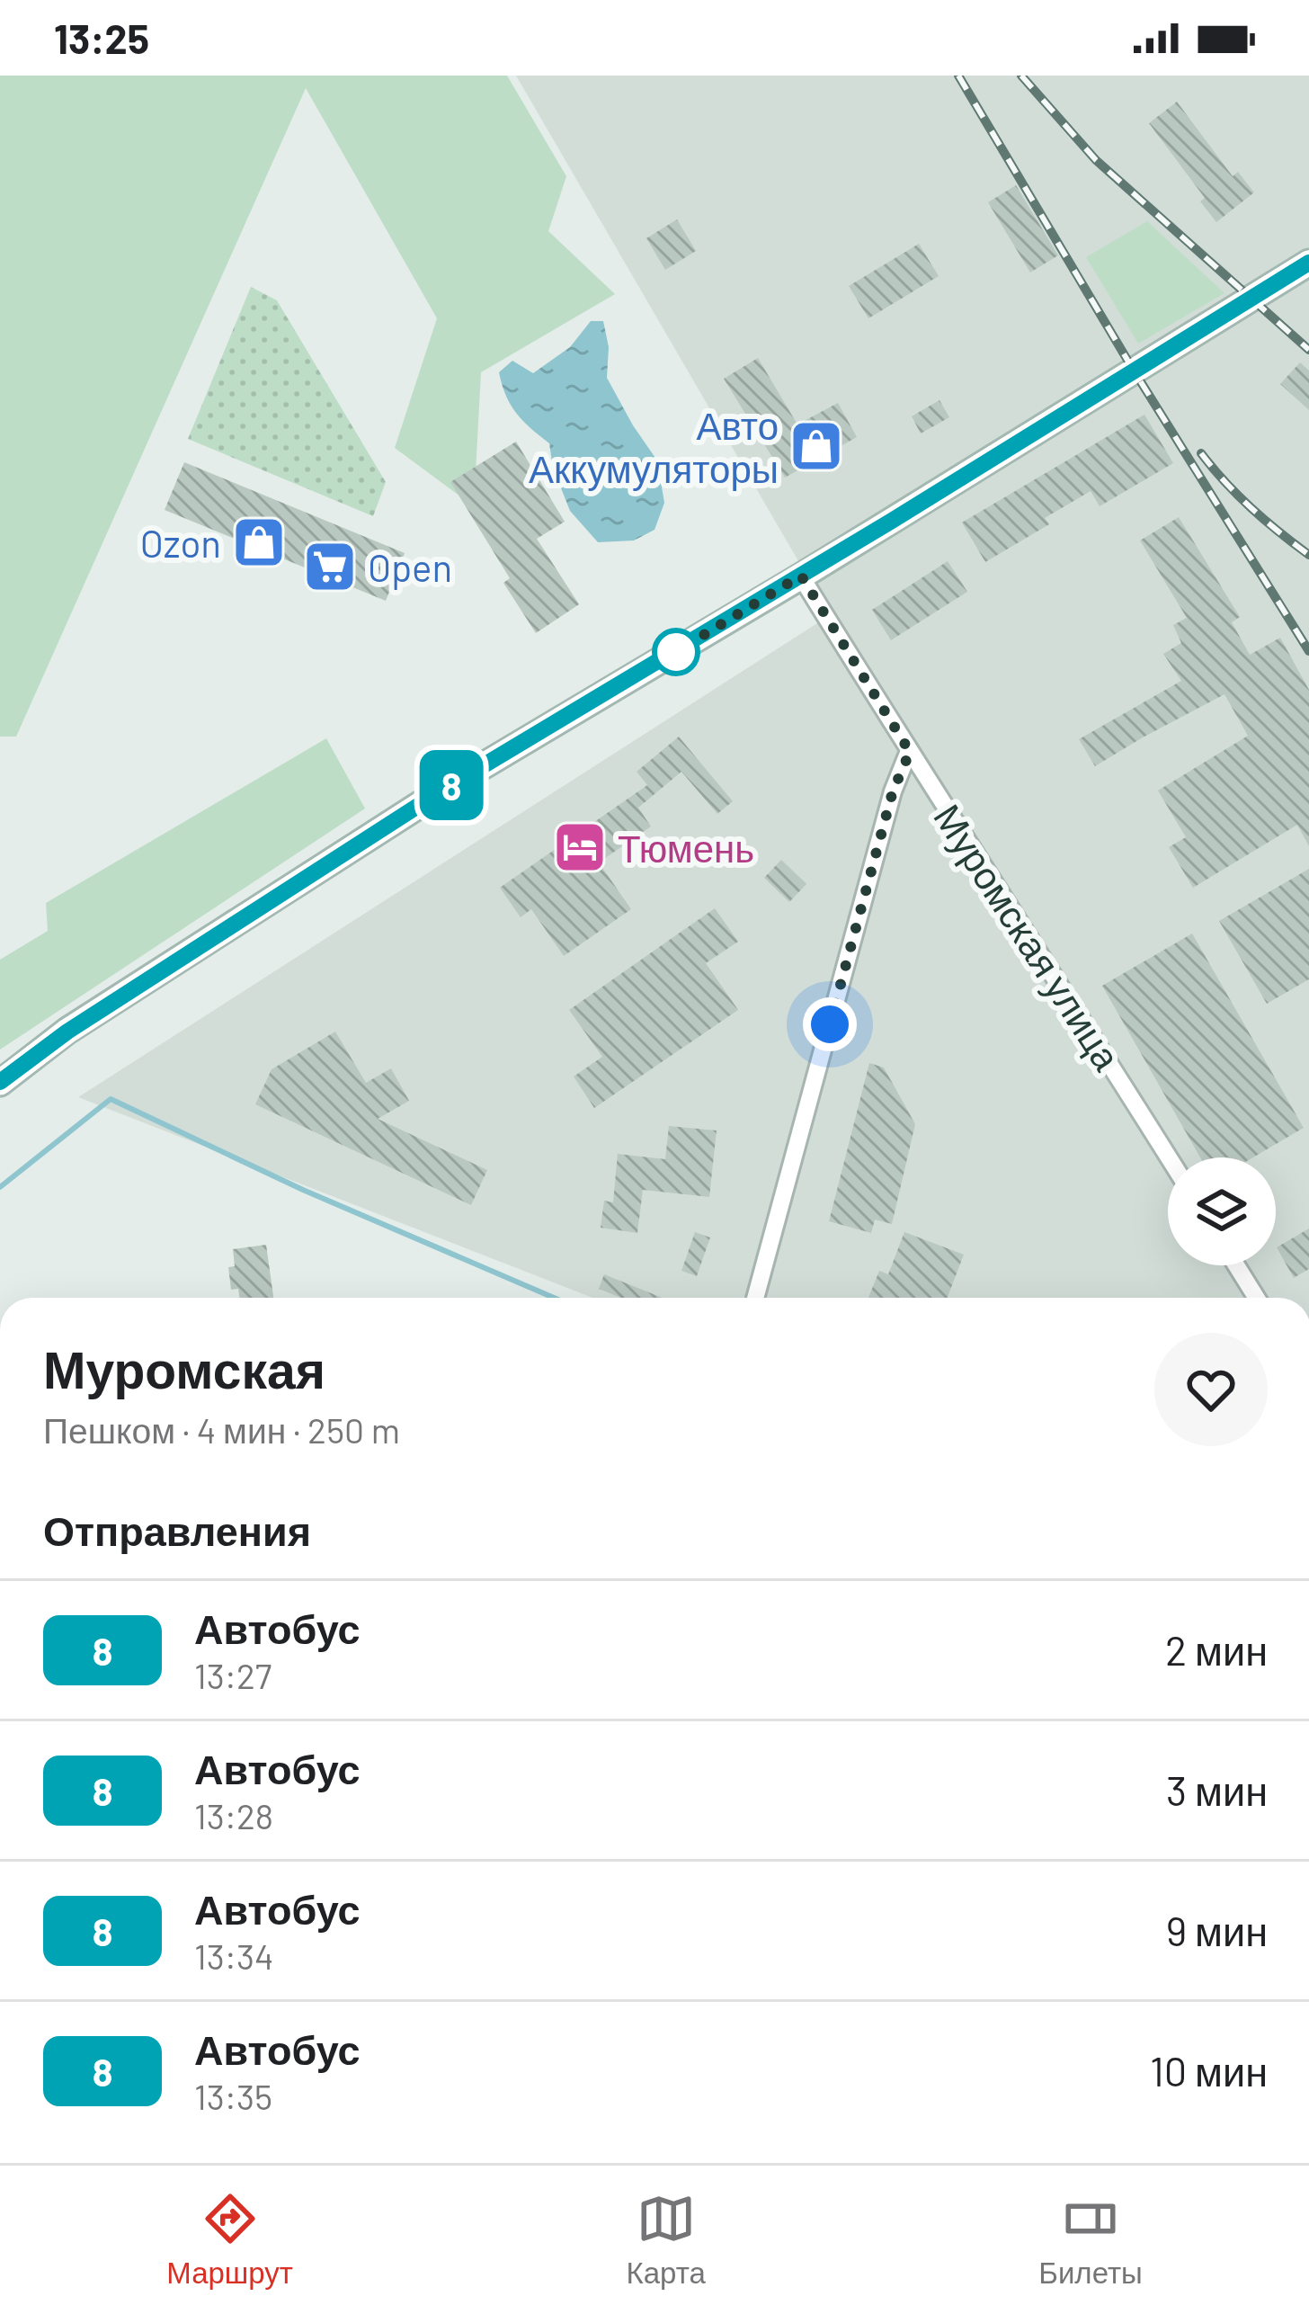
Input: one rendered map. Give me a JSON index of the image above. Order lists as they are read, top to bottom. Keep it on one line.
{"streets":{"street":["Муромская улица"]},"places":{"shop":["Авто Аккумуляторы","Ozon"],"supermarket":["Open"],"hotel":["Тюмень"]},"lines":["bus line 8"],"page":{"status":"13:25","on_map":"8","heading":[["Муромская","Пешком · 4 мин · 250 m"],"Отправления"],"list":[{"mark":"8","name":"Автобус","note":"13:27","value":"2 мин"},{"mark":"8","name":"Автобус","note":"13:28","value":"3 мин"},{"mark":"8","name":"Автобус","note":"13:34","value":"9 мин"},{"mark":"8","name":"Автобус","note":"13:35","value":"10 мин"}],"tabs":["Маршрут","Карта","Билеты"]}}
